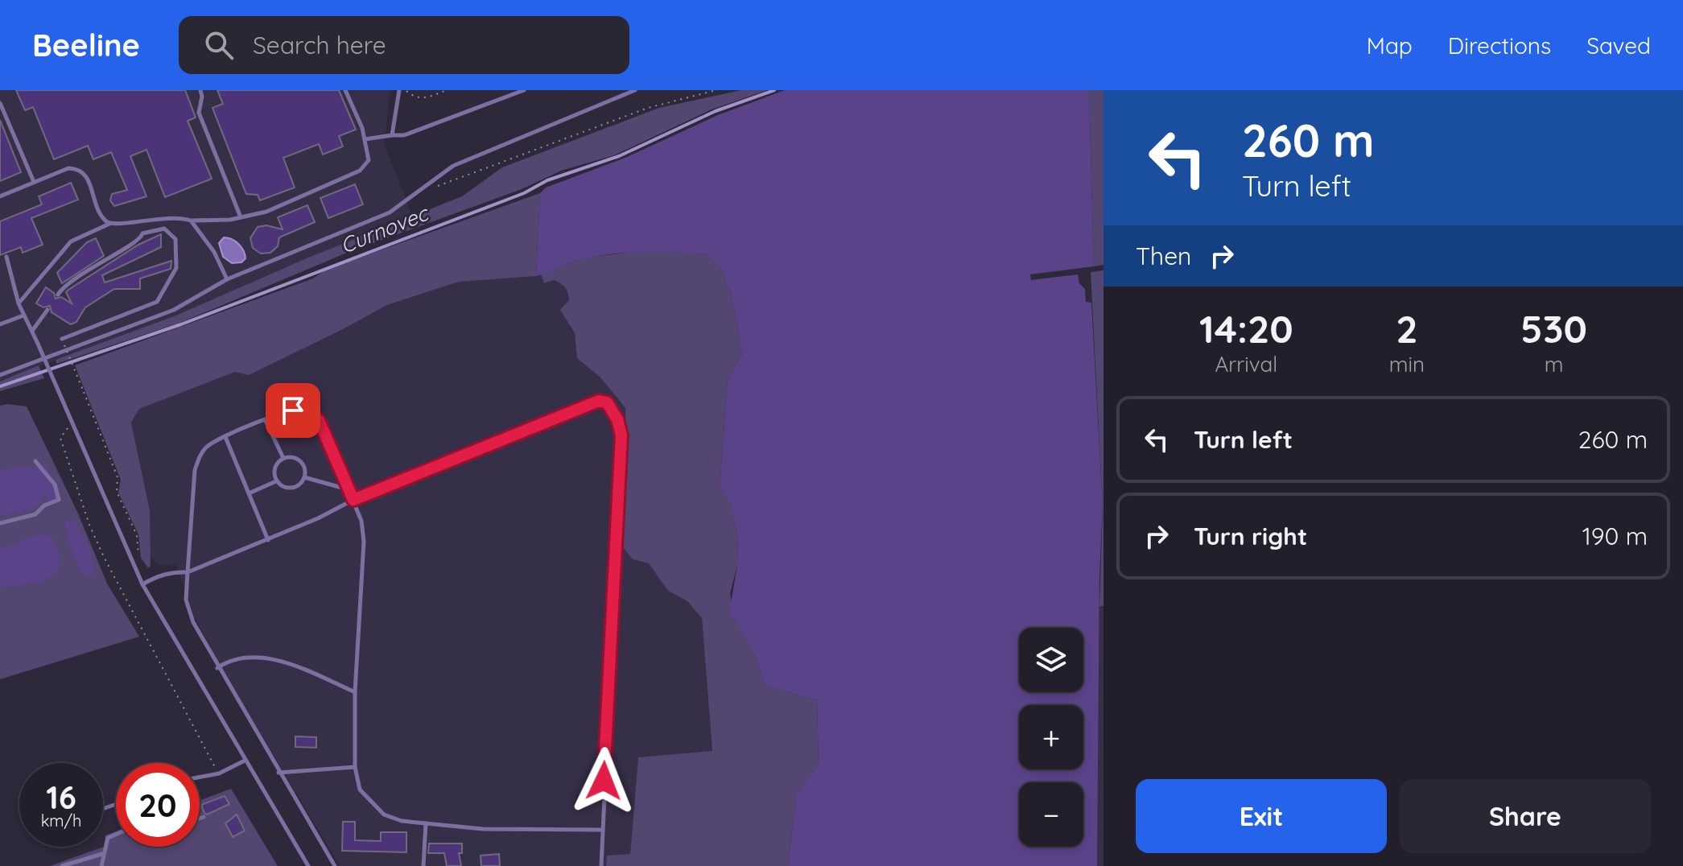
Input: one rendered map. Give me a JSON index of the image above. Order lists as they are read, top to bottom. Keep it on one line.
{"water":["Curnovec"],"page":{"header":"Beeline","search":"Search here","nav":["Map","Directions","Saved"],"turn":["260 m","Turn left"],"then":"Then","eta":["14:20","Arrival","2","min","530","m"],"list":[{"name":"Turn left","value":"260 m"},{"name":"Turn right","value":"190 m"}],"map_buttons":["+","−"],"speed":"16 km/h","limit":"20","buttons":["Exit","Share"]}}
